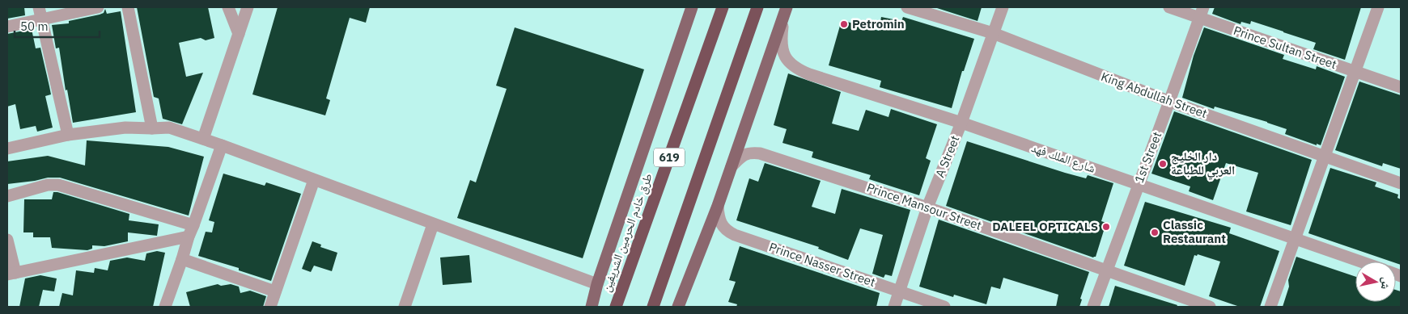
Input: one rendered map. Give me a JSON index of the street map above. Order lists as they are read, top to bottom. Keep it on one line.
{"streets":{"highway":["619","طرق خادم الحرمين الشريفين"],"street":["Prince Sultan Street","King Abdullah Street","A Street","1st Street","شارع الملك فهد","Prince Mansour Street","Prince Nasser Street"]},"crossings":[["Prince Sultan Street","1st Street"],["King Abdullah Street","A Street"],["King Abdullah Street","1st Street"],["A Street","شارع الملك فهد"],["A Street","Prince Mansour Street"],["A Street","Prince Nasser Street"],["1st Street","شارع الملك فهد"],["1st Street","Prince Mansour Street"]],"places":["Petromin","دار الخليج العربي للطباعة","DALEEL OPTICALS","Classic Restaurant"],"scale_bar":"50 m","north":"right"}
